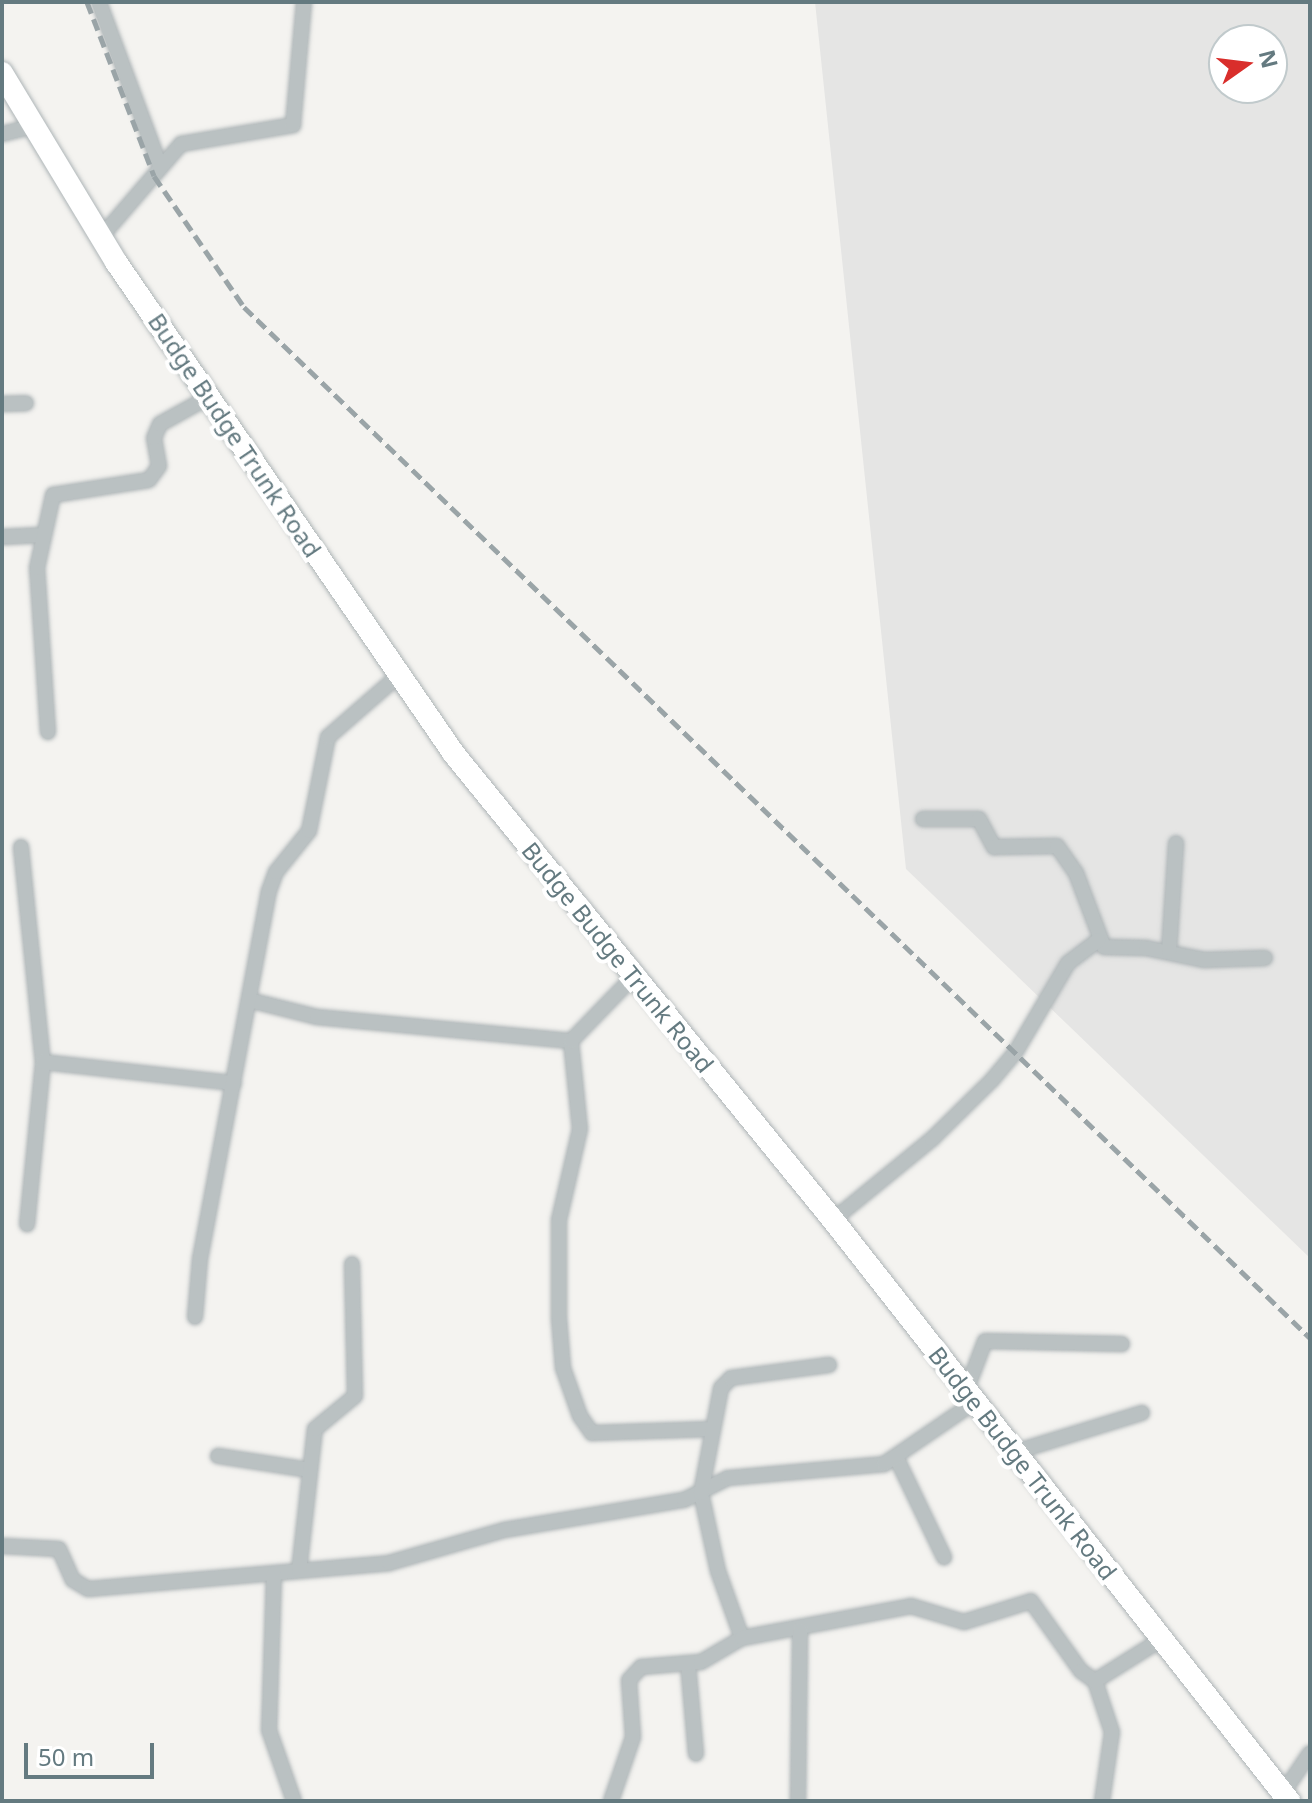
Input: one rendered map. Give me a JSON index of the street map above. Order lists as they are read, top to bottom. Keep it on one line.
{"streets":{"main road":["Budge Budge Trunk Road"]},"scale_bar":"50 m","north":"right"}
